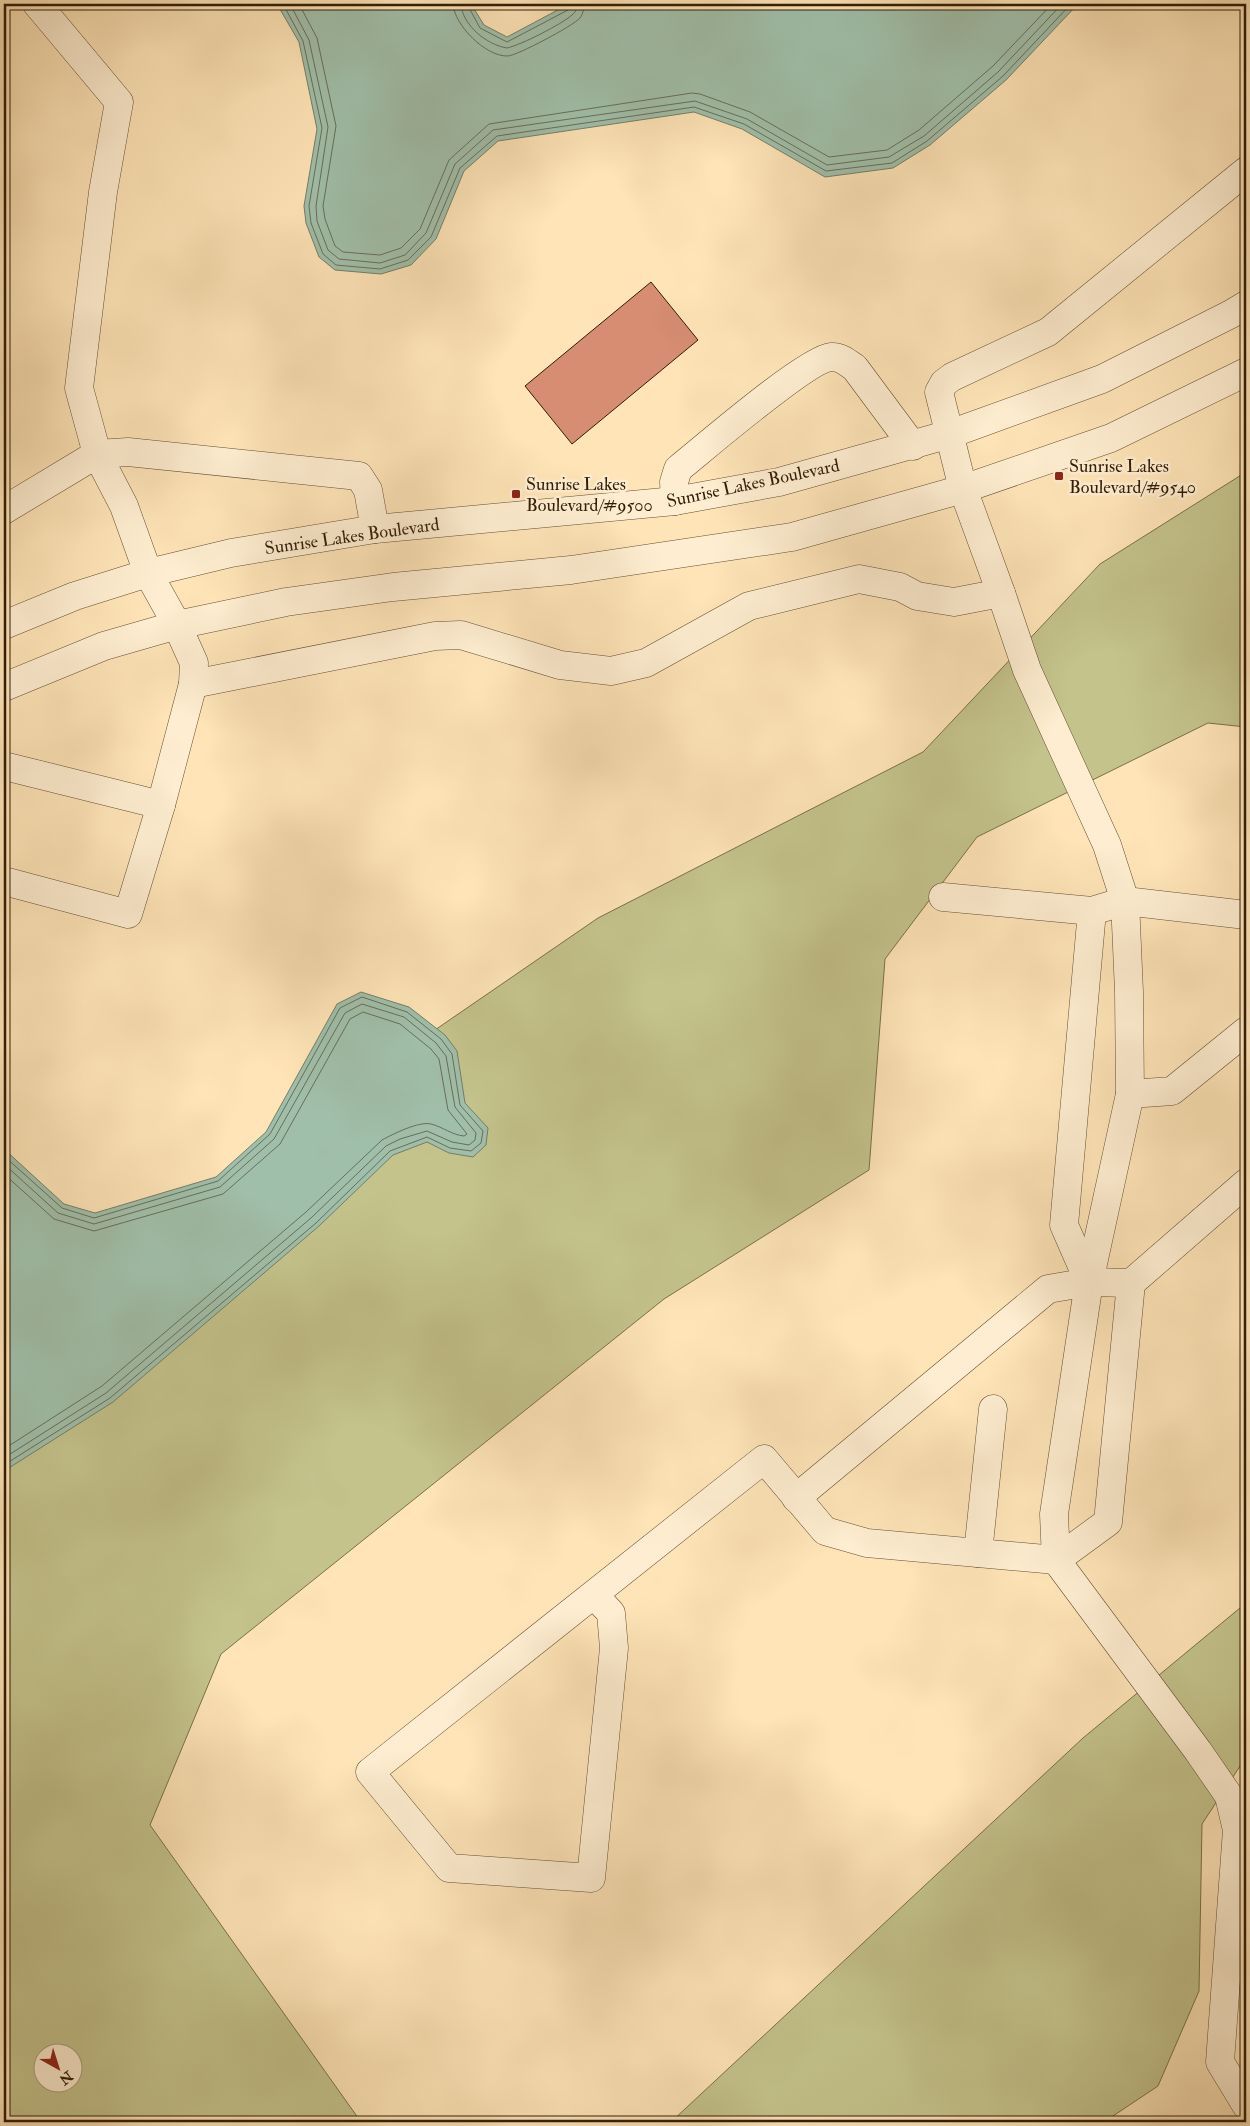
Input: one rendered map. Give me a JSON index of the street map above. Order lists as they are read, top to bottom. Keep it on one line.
{"streets":{"street":["Sunrise Lakes Boulevard"]},"places":{"transit":["Sunrise Lakes Boulevard/#9540","Sunrise Lakes Boulevard/#9500"]},"north":"bottom right"}
